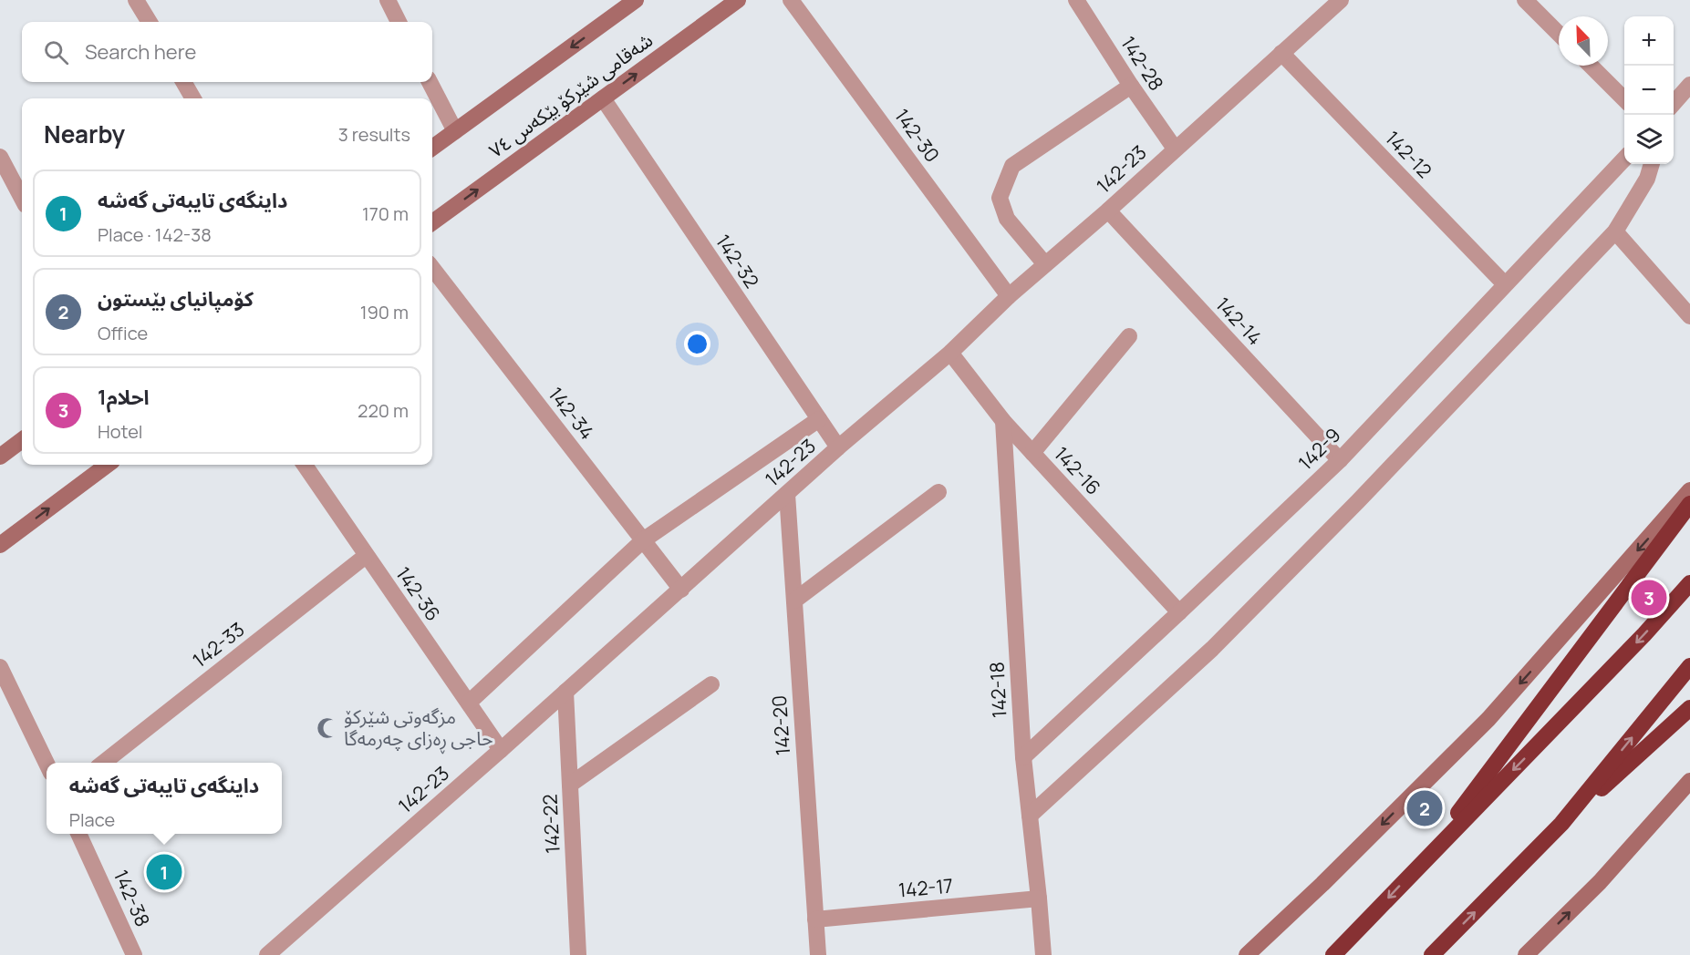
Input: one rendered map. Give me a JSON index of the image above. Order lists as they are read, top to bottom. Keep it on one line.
{"streets":{"main road":["شەقامی شێرکۆ بێکەس ٧٤"],"street":["142-28","142-30","142-12","142-23","142-32","142-14","142-34","142-9","142-16","142-36","142-33","142-18","142-20","142-22","142-17","142-38"]},"crossings":[["142-28","142-23"],["شەقامی شێرکۆ بێکەس ٧٤","142-32"],["142-30","142-23"],["142-12","142-23"],["142-12","142-9"],["142-23","142-32"],["142-23","142-14"],["142-23","142-34"],["142-23","142-16"],["142-23","142-36"],["142-23","142-20"],["142-23","142-22"],["142-14","142-9"],["142-9","142-16"],["142-9","142-18"],["142-16","142-18"],["142-36","142-33"],["142-18","142-17"],["142-20","142-17"]],"places":{"mosque":["مزگەوتی شێرکۆ حاجی ڕەزای چەرمەگا"]},"north":"top left","page":{"map_buttons":["+","−"],"search":"Search here","heading":["Nearby","3 results"],"list":[{"mark":"1","name":"داینگەی تایبەتی گەشە","note":"Place · 142-38","value":"170 m"},{"mark":"2","name":"کۆمپانیای بێستون","note":"Office","value":"190 m"},{"mark":"3","name":"احلام1","note":"Hotel","value":"220 m"}],"pins":["3","2","1"],"popup":["داینگەی تایبەتی گەشە","Place"]}}
